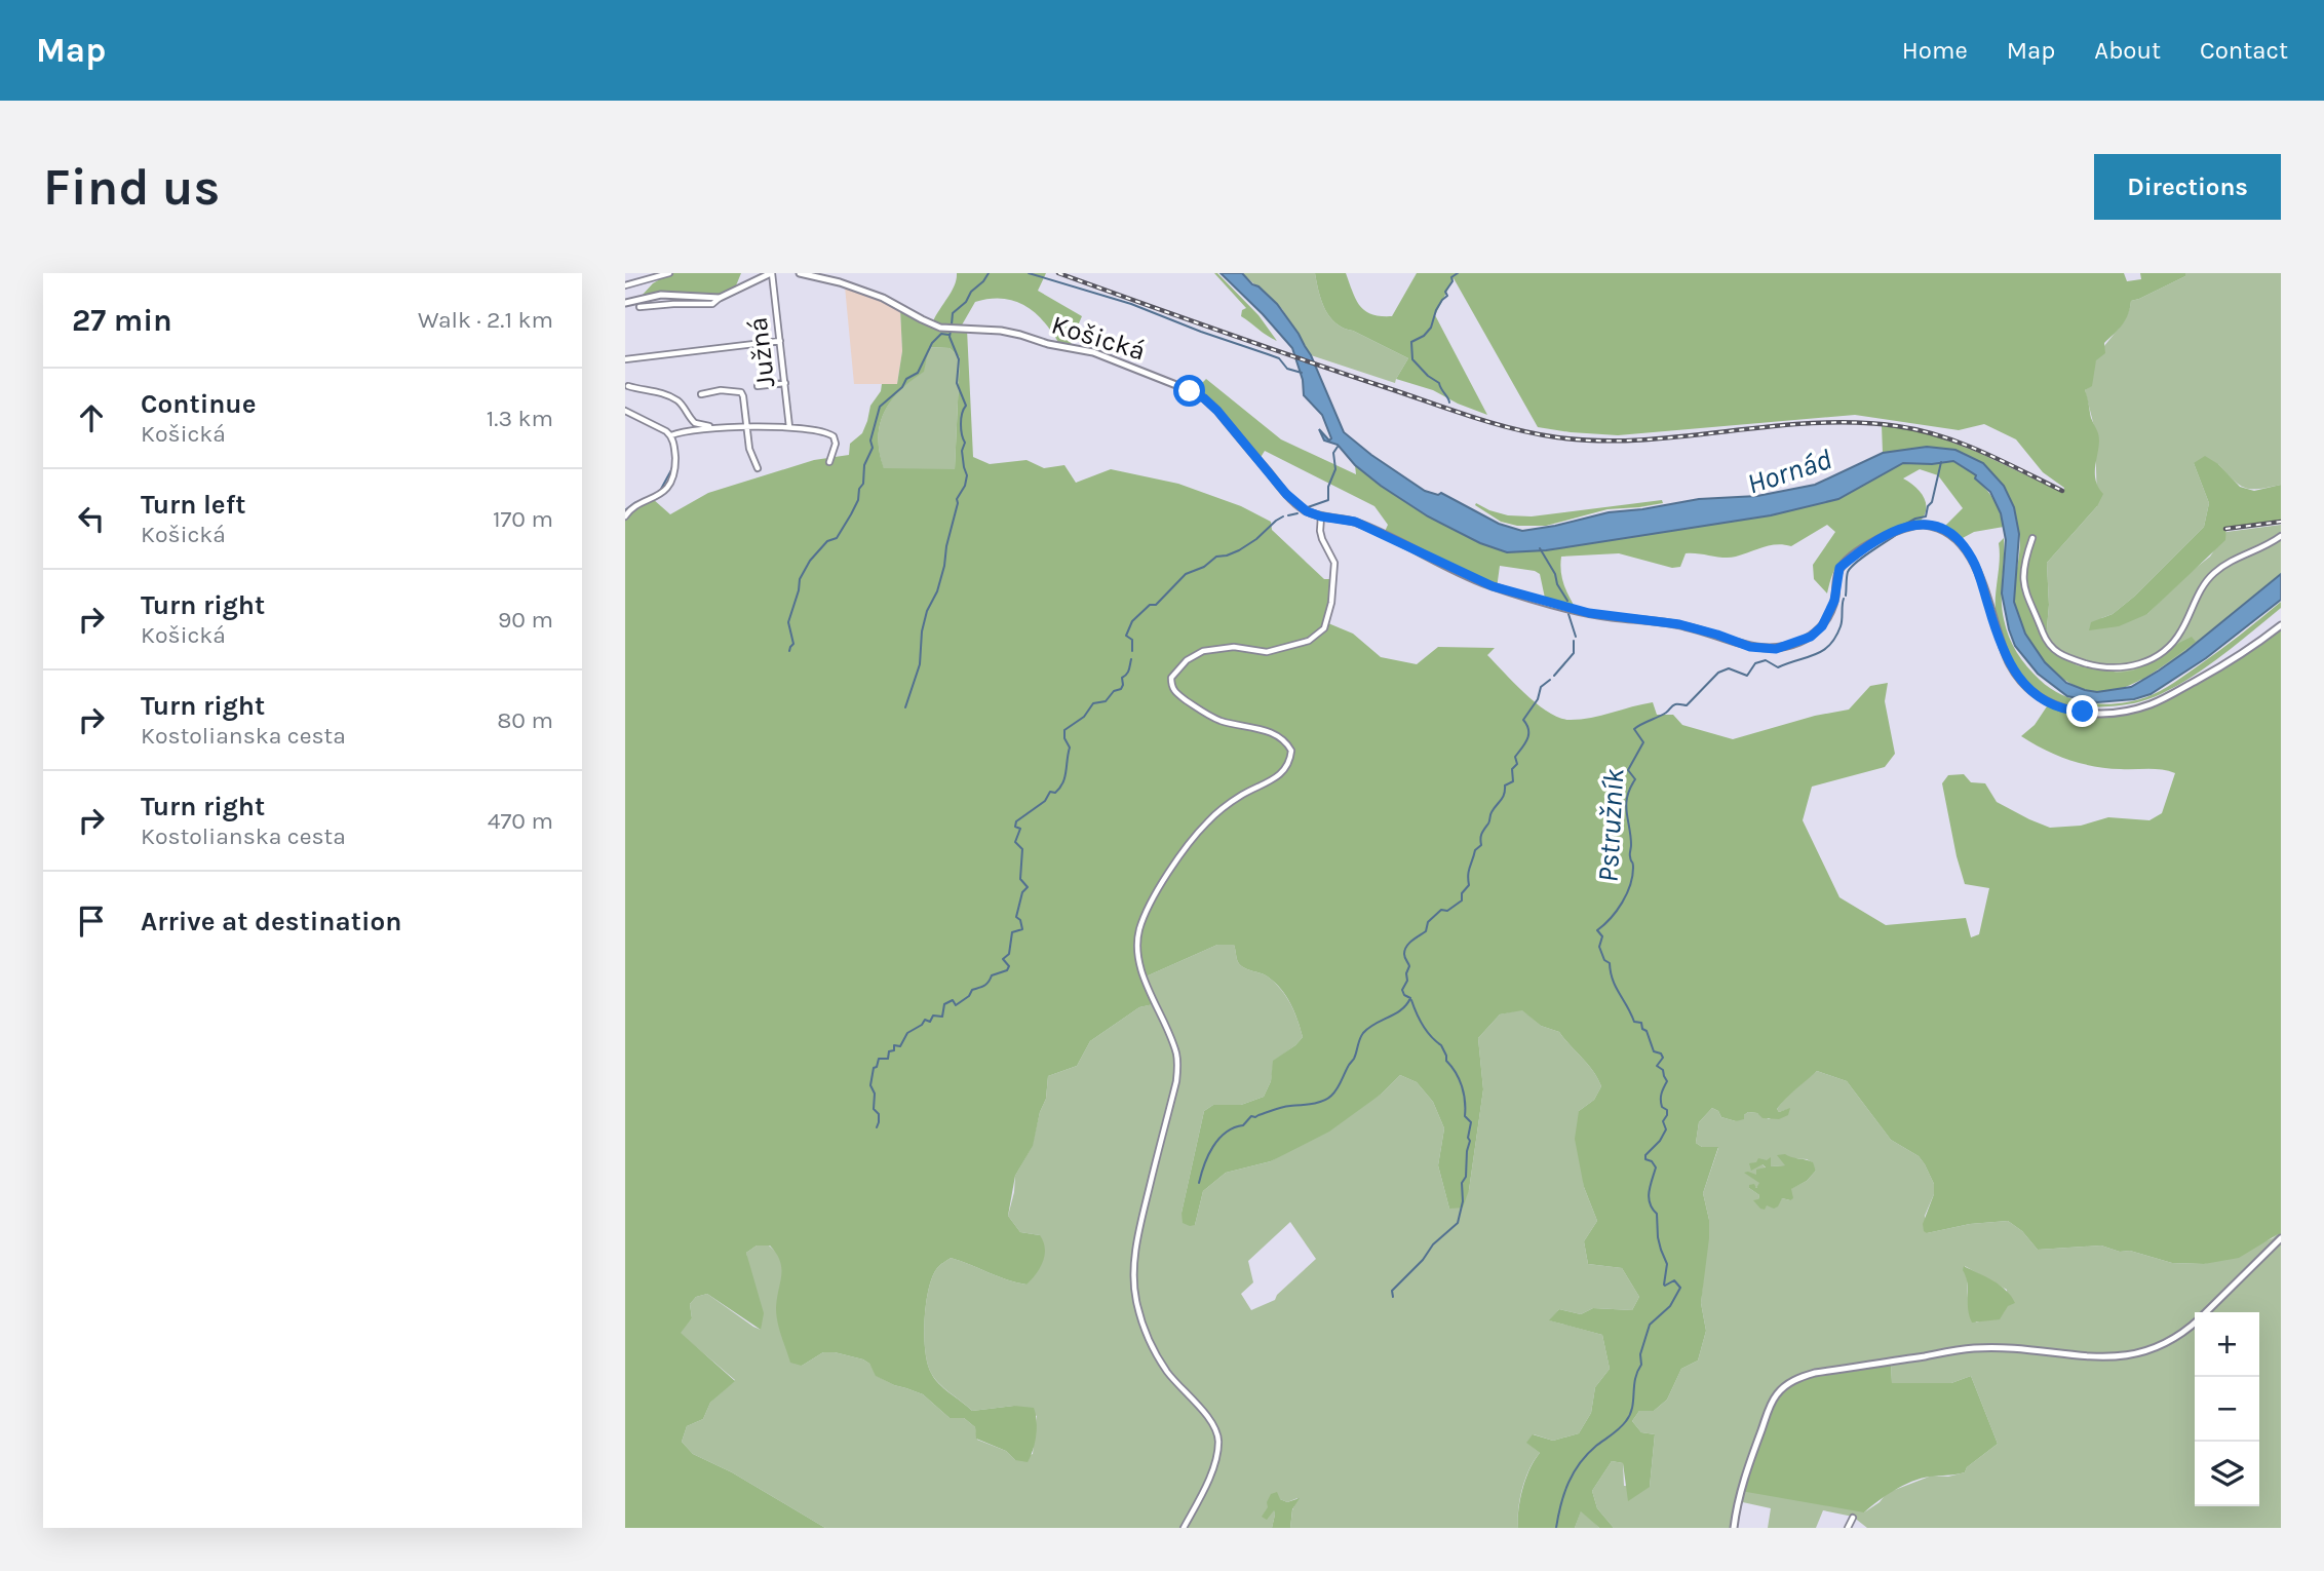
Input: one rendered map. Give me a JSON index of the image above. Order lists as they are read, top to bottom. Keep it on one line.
{"streets":{"street":["Košická","Južná"]},"water":["Hornád","Pstružník"],"page":{"header":"Map","nav":["Home","Map","About","Contact"],"buttons":"Directions","title":"Find us","heading":["27 min","Walk · 2.1 km"],"list":[["Continue","Košická","1.3 km"],["Turn left","Košická","170 m"],["Turn right","Košická","90 m"],["Turn right","Kostolianska cesta","80 m"],["Turn right","Kostolianska cesta","470 m"],"Arrive at destination"],"map_buttons":["+","−"]}}
